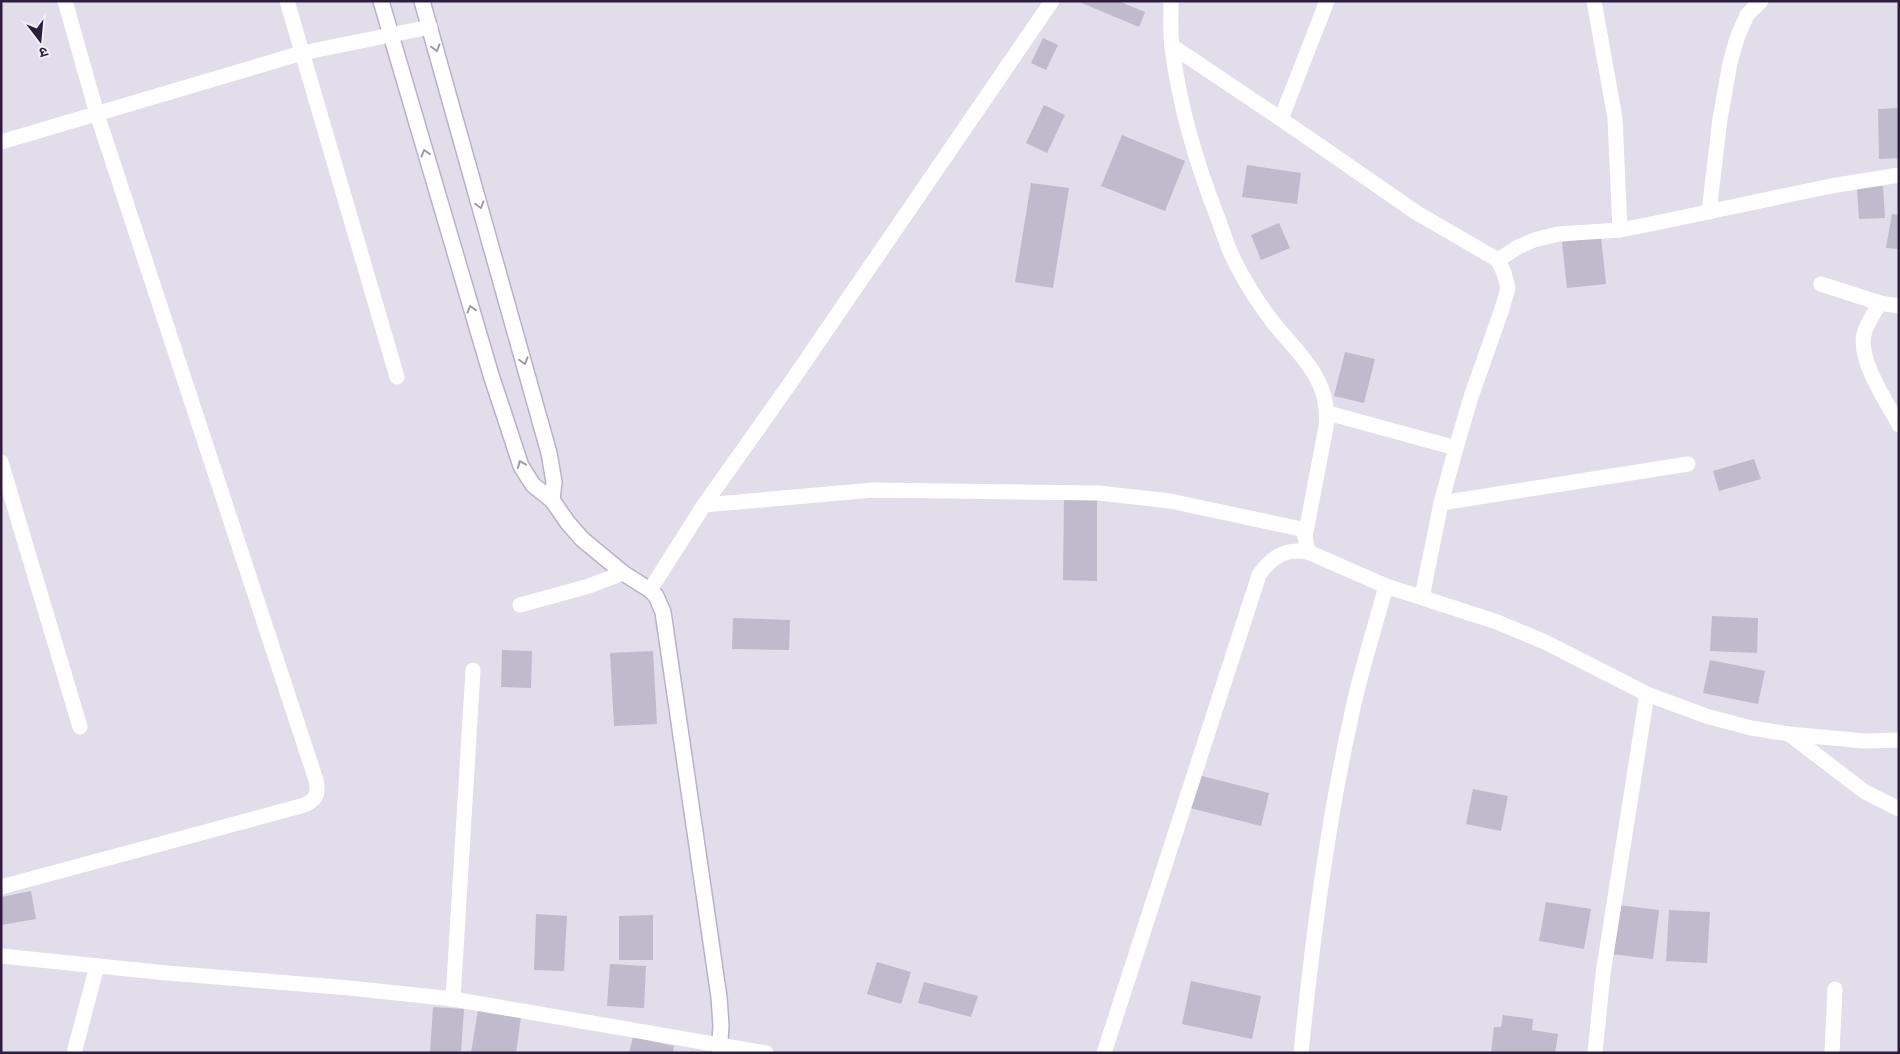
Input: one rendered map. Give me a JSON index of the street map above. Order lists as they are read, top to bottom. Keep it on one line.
{"north":"bottom"}
